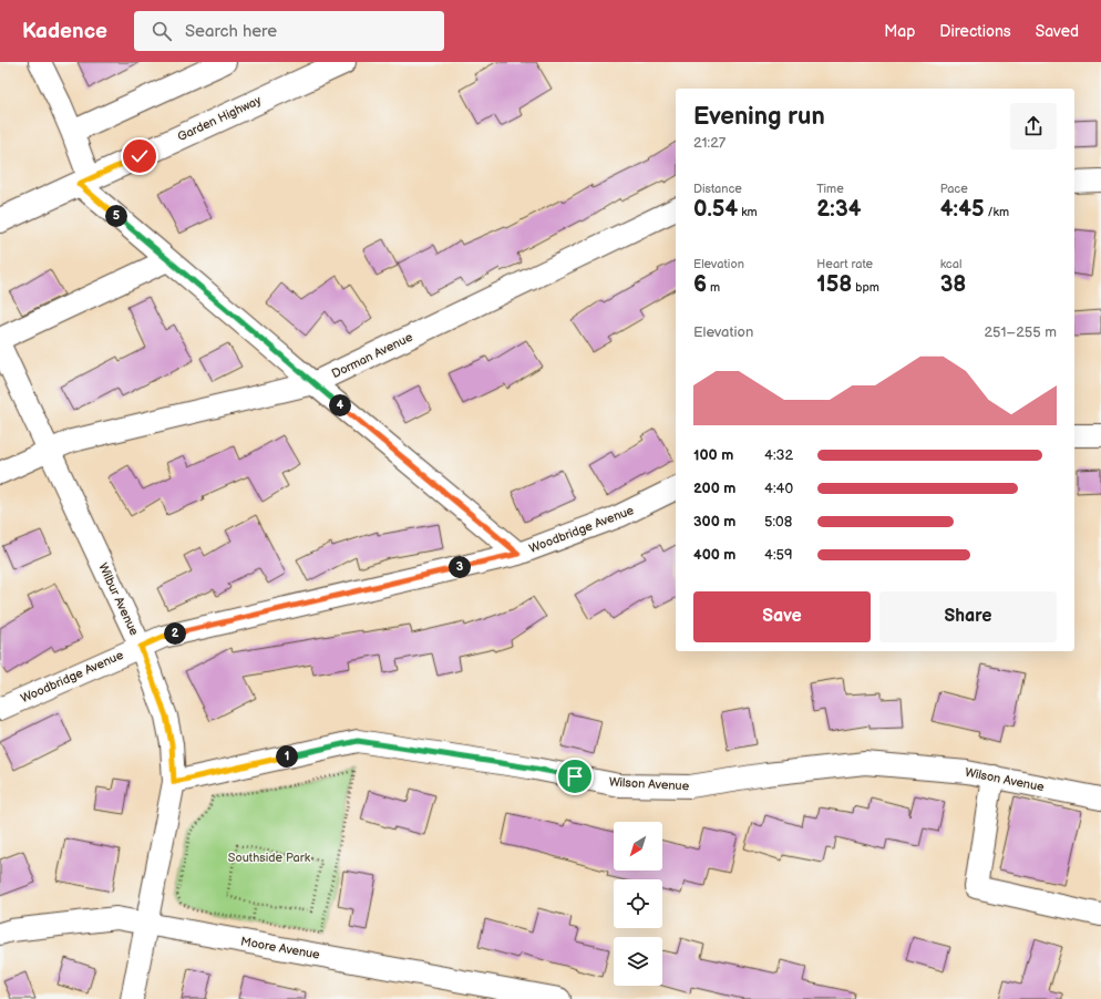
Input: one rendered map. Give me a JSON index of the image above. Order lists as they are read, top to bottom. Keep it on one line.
{"streets":{"main road":["Garden Highway"],"street":["Dorman Avenue","Woodbridge Avenue","Wilbur Avenue","Wilson Avenue","Moore Avenue"]},"crossings":[["Dorman Avenue","Wilbur Avenue"],["Woodbridge Avenue","Wilbur Avenue"],["Wilbur Avenue","Wilson Avenue"],["Wilbur Avenue","Moore Avenue"]],"parks":["Southside Park"],"north":"bottom left","page":{"header":"Kadence","search":"Search here","nav":["Map","Directions","Saved"],"heading":["Evening run","21:27"],"stats":[["Distance","0.54 km"],["Time","2:34"],["Pace","4:45 /km"],["Elevation","6 m"],["Heart rate","158 bpm"],["kcal","38"]],"pins":["5","4","3","2","1"],"chart":["Elevation","251–255 m"],"list":[{"name":"100 m","note":"4:32"},{"name":"200 m","note":"4:40"},{"name":"300 m","note":"5:08"},{"name":"400 m","note":"4:59"}],"buttons":["Save","Share"]}}
